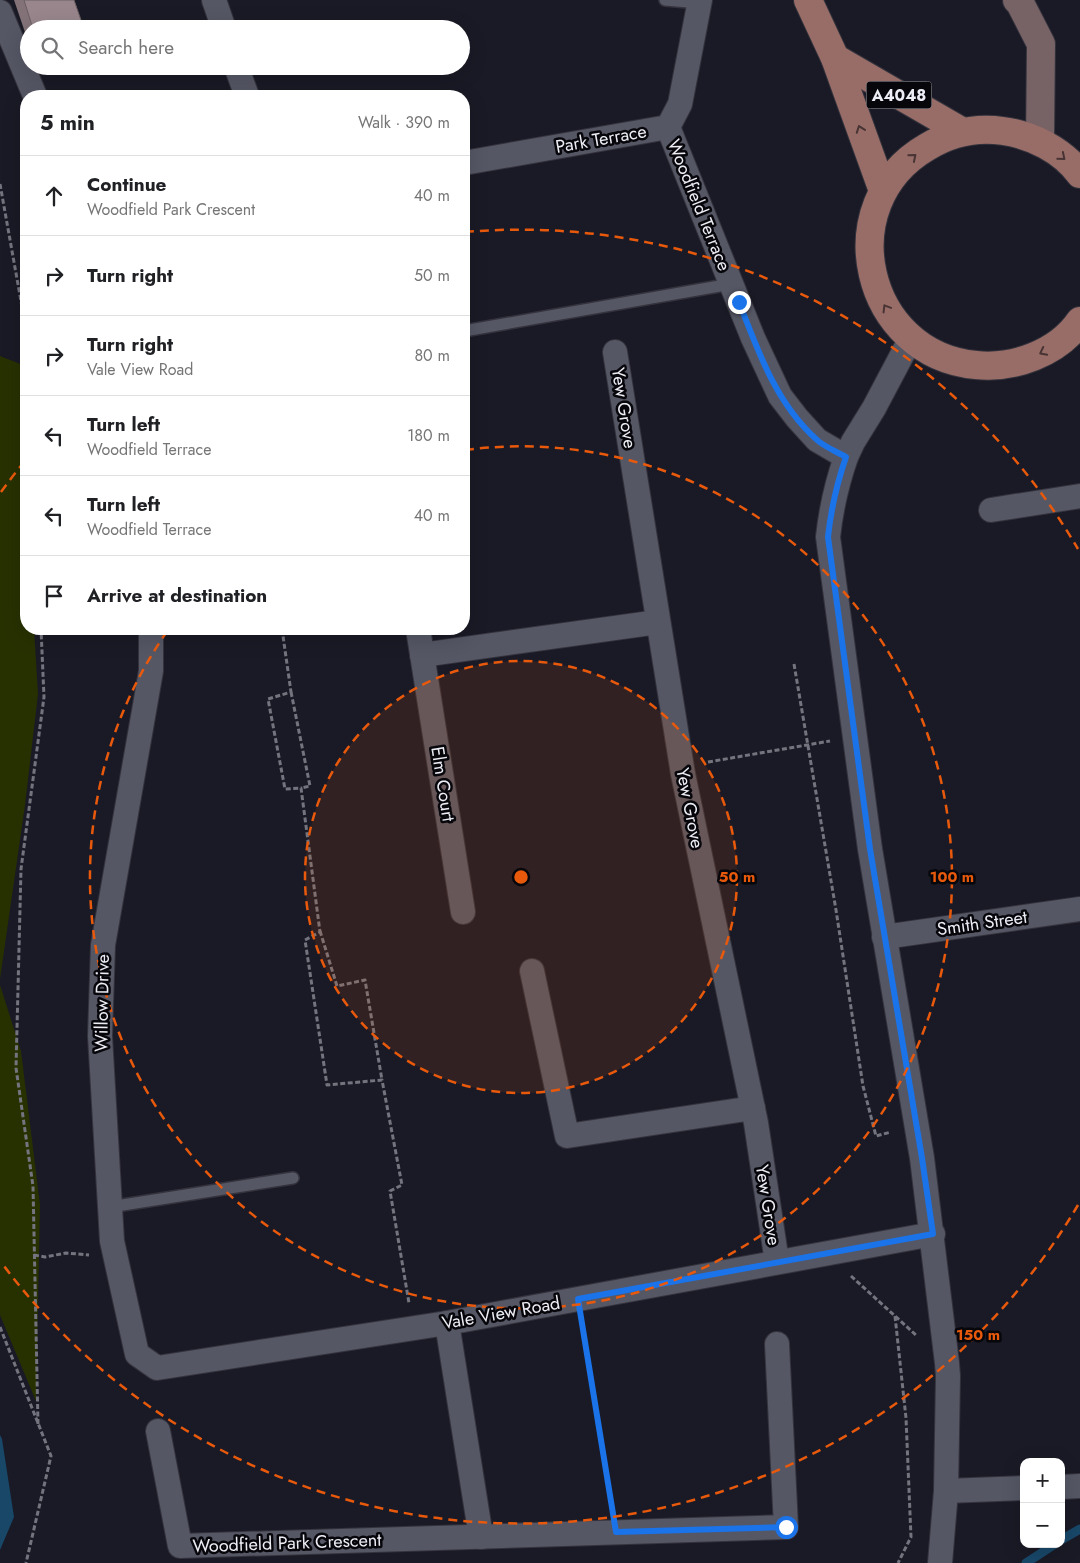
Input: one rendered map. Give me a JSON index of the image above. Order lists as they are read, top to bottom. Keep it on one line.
{"streets":{"main road":["A4048"],"street":["Park Terrace","Woodfield Terrace","Yew Grove","Elm Court","Smith Street","Willow Drive","Vale View Road","Woodfield Park Crescent"]},"crossings":[["Park Terrace","Woodfield Terrace"],["Yew Grove","Vale View Road"],["Willow Drive","Vale View Road"]],"page":{"search":"Search here","heading":["5 min","Walk · 390 m"],"list":[["Continue","Woodfield Park Crescent","40 m"],["Turn right","50 m"],["Turn right","Vale View Road","80 m"],["Turn left","Woodfield Terrace","180 m"],["Turn left","Woodfield Terrace","40 m"],"Arrive at destination"],"map_buttons":["+","−"]},"rings":["50 m","100 m","150 m"]}
